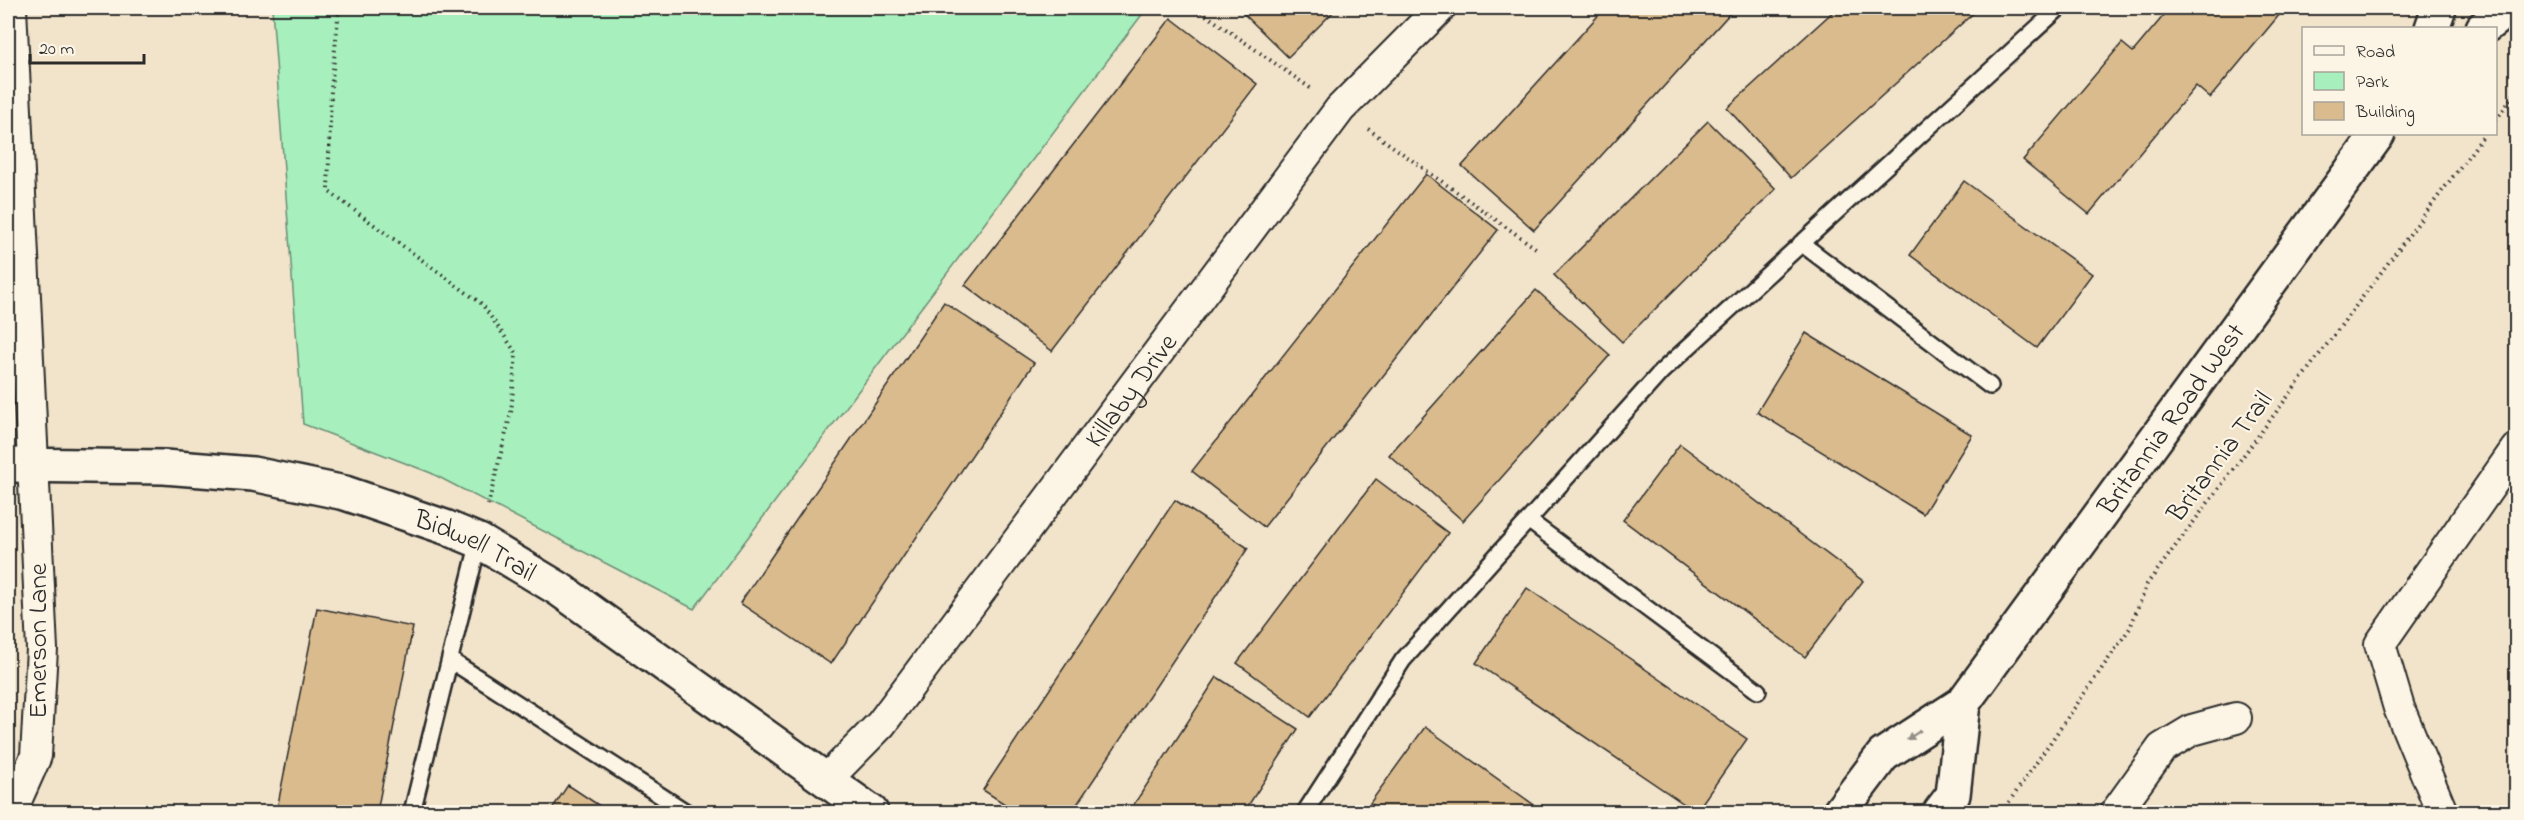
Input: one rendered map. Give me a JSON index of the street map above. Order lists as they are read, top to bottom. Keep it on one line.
{"streets":{"main road":["Britannia Road West","Bidwell Trail"],"street":["Killaby Drive","Emerson Lane"],"path":["Britannia Trail"]},"crossings":[["Killaby Drive","Bidwell Trail"],["Bidwell Trail","Emerson Lane"]],"legend":["Road","Park","Building"],"scale_bar":"20 m"}
